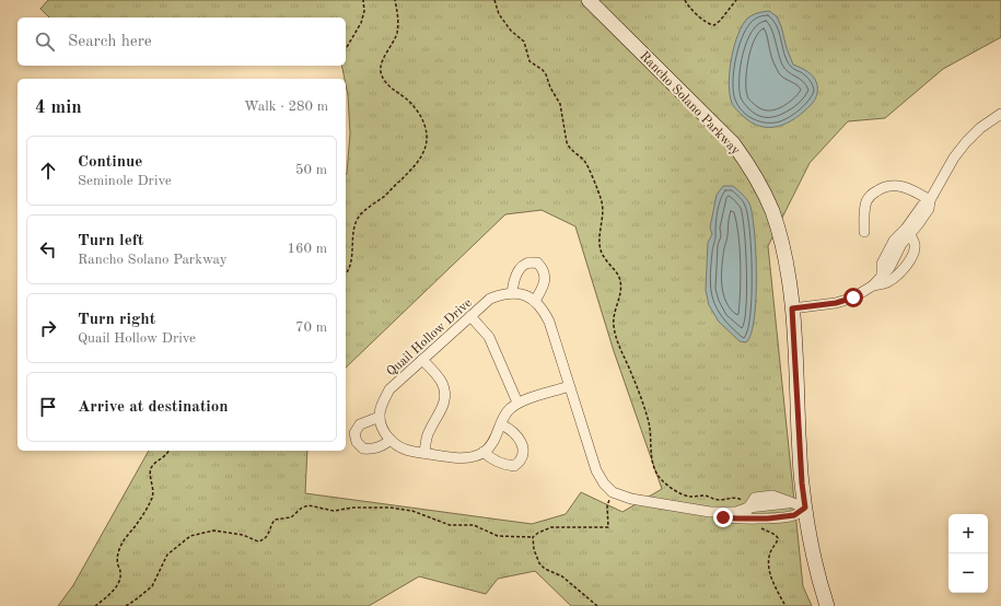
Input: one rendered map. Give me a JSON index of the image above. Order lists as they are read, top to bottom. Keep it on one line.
{"streets":{"street":["Rancho Solano Parkway","Quail Hollow Drive"]},"page":{"search":"Search here","heading":["4 min","Walk · 280 m"],"list":[["Continue","Seminole Drive","50 m"],["Turn left","Rancho Solano Parkway","160 m"],["Turn right","Quail Hollow Drive","70 m"],"Arrive at destination"],"map_buttons":["+","−"]}}
